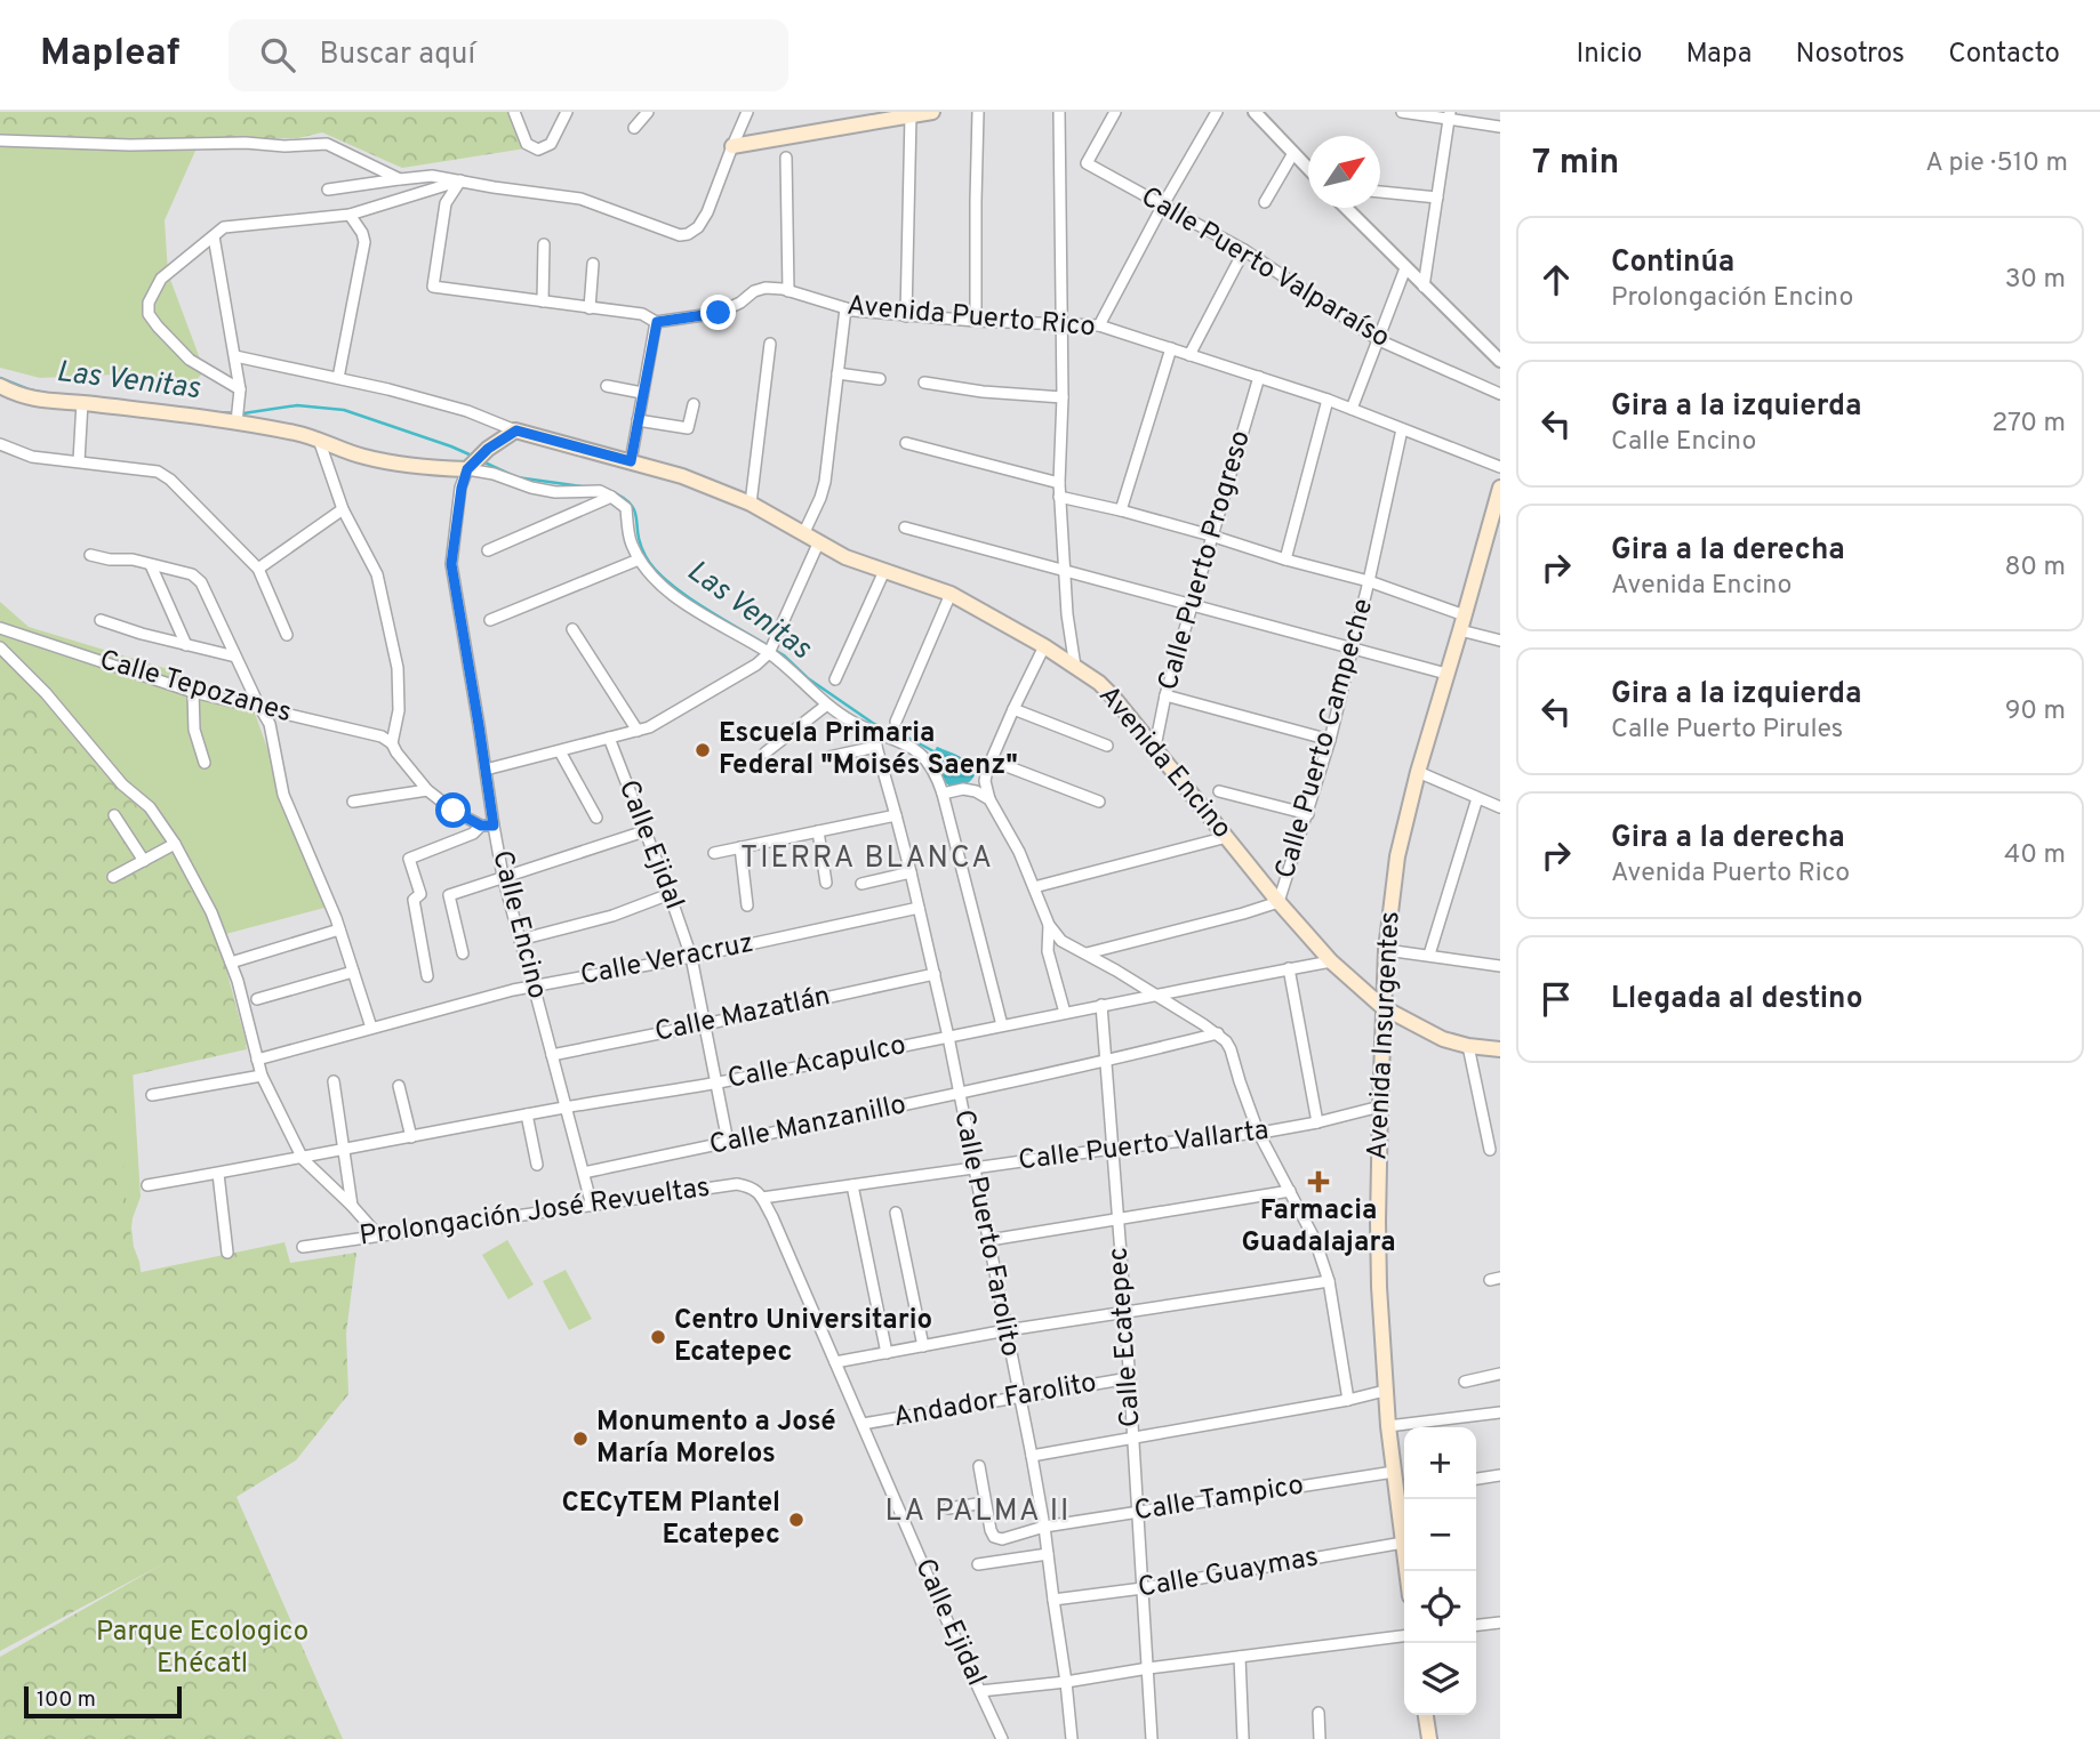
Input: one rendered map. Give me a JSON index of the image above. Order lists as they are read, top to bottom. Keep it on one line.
{"streets":{"main road":["Avenida Encino","Avenida Insurgentes"],"street":["Calle Puerto Valparaíso","Avenida Puerto Rico","Calle Puerto Progreso","Calle Tepozanes","Calle Puerto Campeche","Calle Ejidal","Calle Encino","Calle Veracruz","Calle Mazatlán","Calle Acapulco","Calle Manzanillo","Calle Puerto Vallarta","Prolongación José Revueltas","Calle Puerto Farolito","Calle Ecatepec","Andador Farolito","Calle Tampico","Calle Guaymas"]},"crossings":[["Avenida Puerto Rico","Calle Puerto Progreso"],["Avenida Puerto Rico","Calle Puerto Campeche"],["Calle Puerto Progreso","Avenida Encino"],["Calle Puerto Campeche","Avenida Encino"],["Avenida Encino","Avenida Insurgentes"],["Avenida Encino","Calle Acapulco"],["Calle Ejidal","Calle Veracruz"],["Calle Ejidal","Calle Mazatlán"],["Calle Ejidal","Calle Acapulco"],["Calle Ejidal","Calle Manzanillo"],["Calle Ejidal","Calle Puerto Vallarta"],["Calle Ejidal","Prolongación José Revueltas"],["Calle Ejidal","Andador Farolito"],["Calle Encino","Calle Veracruz"],["Calle Encino","Calle Mazatlán"],["Calle Encino","Calle Acapulco"],["Calle Encino","Calle Manzanillo"],["Calle Encino","Prolongación José Revueltas"],["Calle Veracruz","Calle Puerto Farolito"],["Calle Mazatlán","Calle Puerto Farolito"],["Avenida Insurgentes","Calle Puerto Vallarta"],["Avenida Insurgentes","Calle Tampico"],["Avenida Insurgentes","Calle Guaymas"],["Calle Acapulco","Calle Puerto Farolito"],["Calle Acapulco","Calle Ecatepec"],["Calle Manzanillo","Calle Puerto Farolito"],["Calle Manzanillo","Calle Ecatepec"],["Calle Puerto Vallarta","Prolongación José Revueltas"],["Calle Puerto Vallarta","Calle Puerto Farolito"],["Calle Puerto Vallarta","Calle Ecatepec"],["Calle Puerto Farolito","Andador Farolito"],["Calle Puerto Farolito","Calle Tampico"],["Calle Puerto Farolito","Calle Guaymas"],["Calle Ecatepec","Andador Farolito"],["Calle Ecatepec","Calle Tampico"],["Calle Ecatepec","Calle Guaymas"]],"districts":["TIERRA BLANCA","LA PALMA II"],"water":["Las Venitas"],"parks":["Parque Ecologico Ehécatl"],"places":{"other":["Escuela Primaria Federal \"Moisés Saenz\"","Centro Universitario Ecatepec","Monumento a José María Morelos","CECyTEM Plantel Ecatepec"],"health":["Farmacia Guadalajara"]},"scale_bar":"100 m","north":"top right","page":{"header":"Mapleaf","search":"Buscar aquí","nav":["Inicio","Mapa","Nosotros","Contacto"],"heading":["7 min","A pie · 510 m"],"list":[["Continúa","Prolongación Encino","30 m"],["Gira a la izquierda","Calle Encino","270 m"],["Gira a la derecha","Avenida Encino","80 m"],["Gira a la izquierda","Calle Puerto Pirules","90 m"],["Gira a la derecha","Avenida Puerto Rico","40 m"],"Llegada al destino"],"map_buttons":["+","−"],"scale":"100 m"}}
